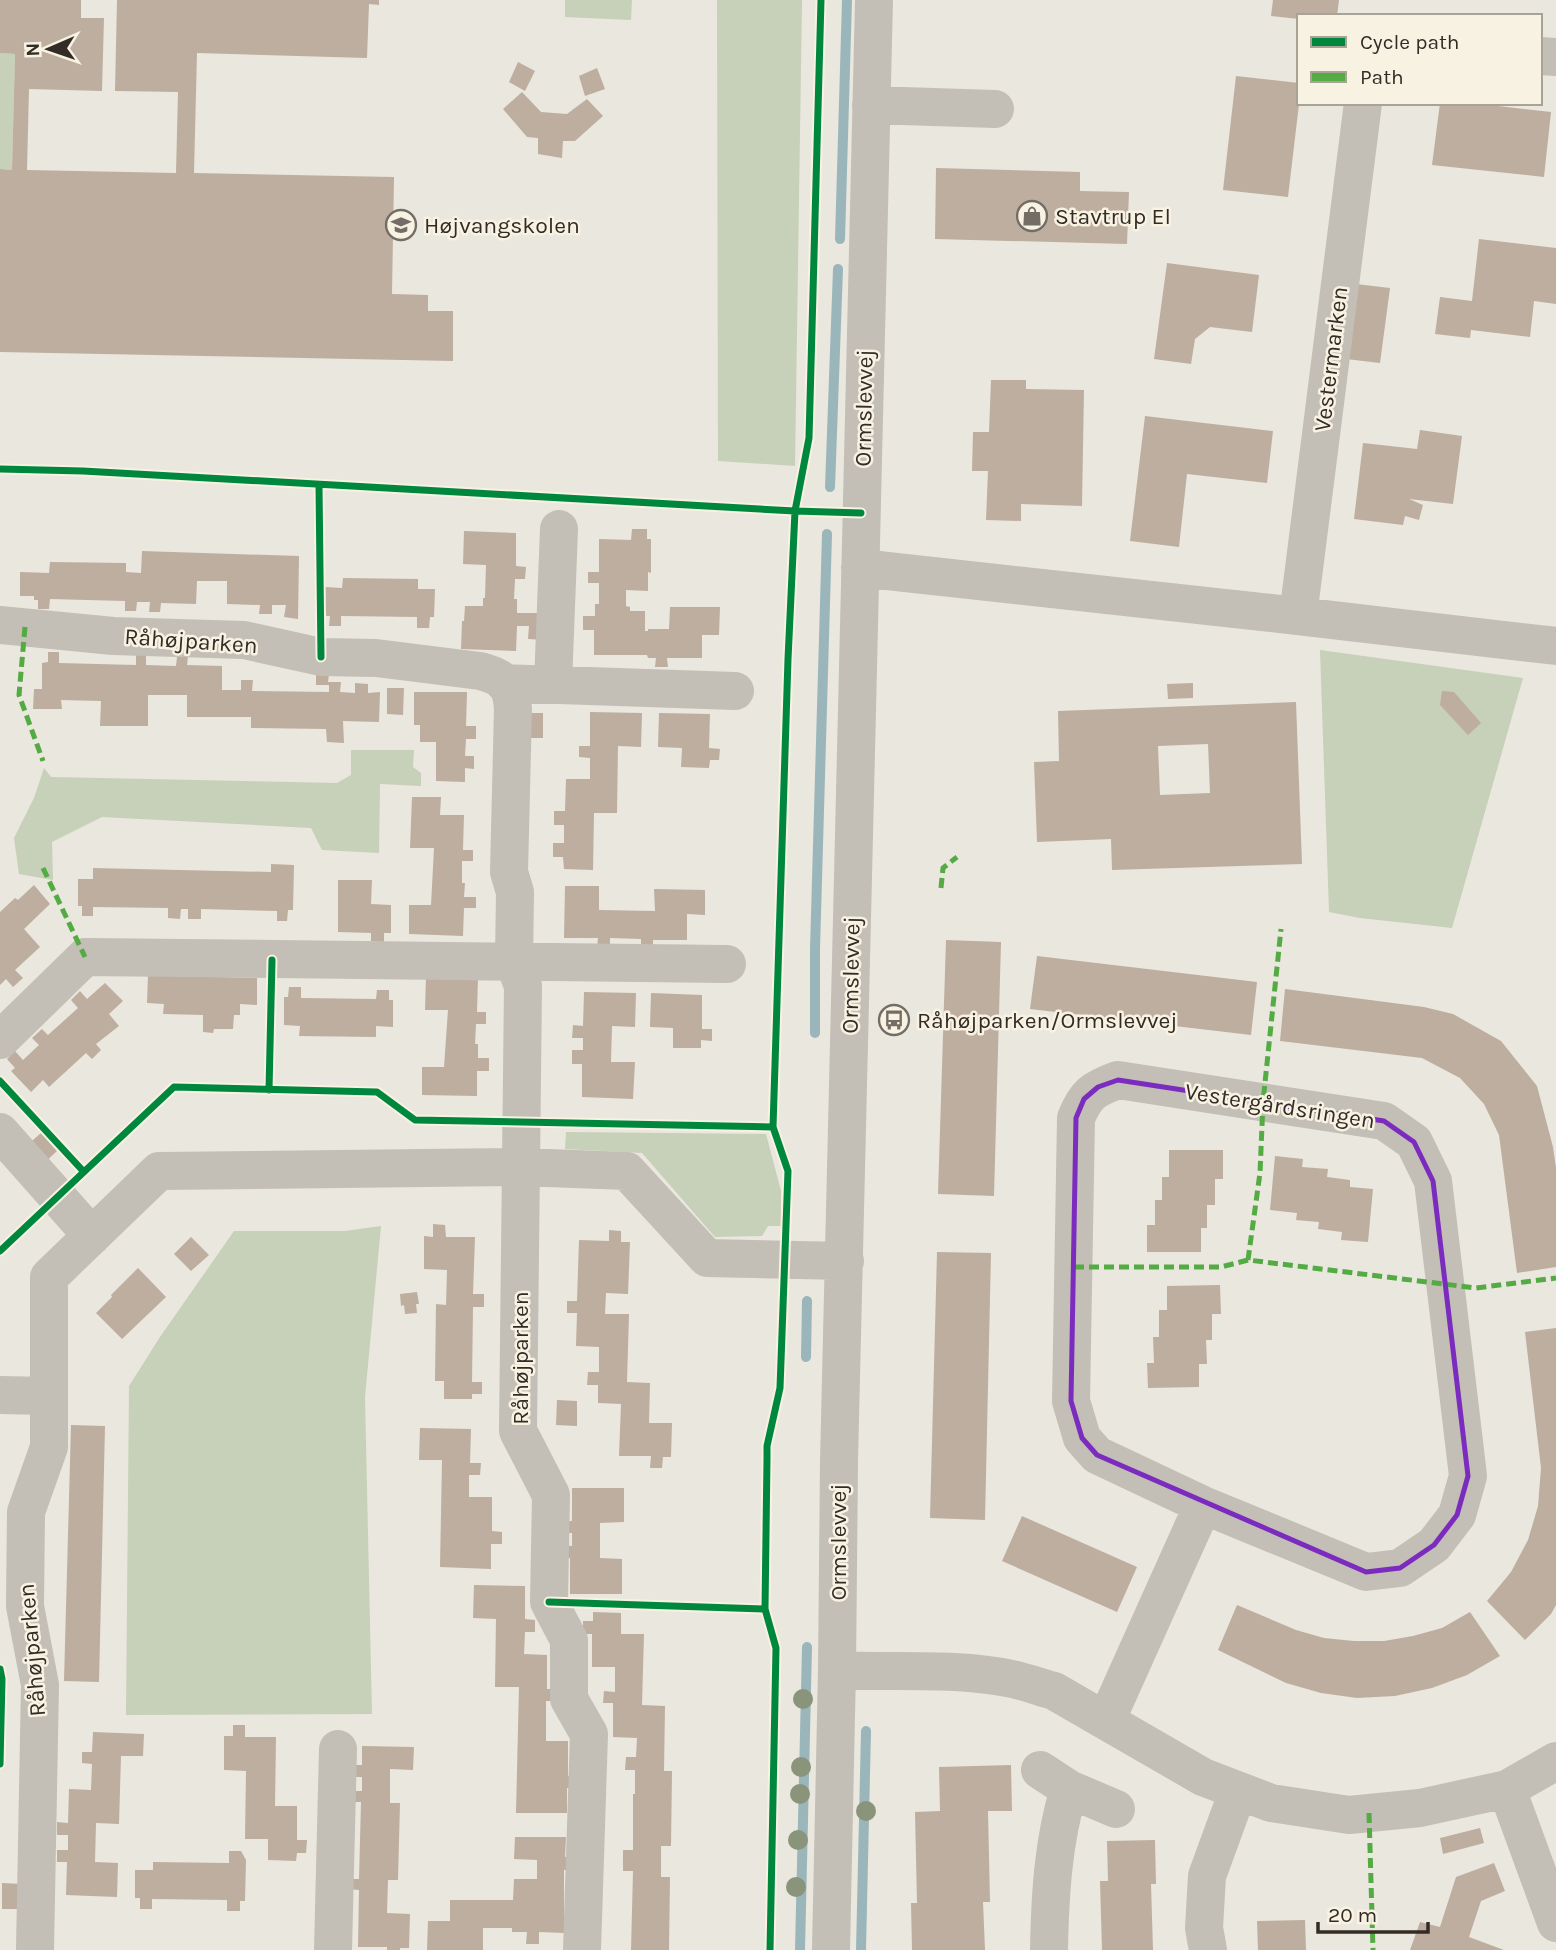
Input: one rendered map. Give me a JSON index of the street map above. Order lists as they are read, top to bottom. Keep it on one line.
{"streets":{"street":["Vestermarken","Ormslevvej","Råhøjparken","Vestergårdsringen"]},"crossings":[["Ormslevvej","Råhøjparken"]],"places":{"shop":["Stavtrup El"],"school or university":["Højvangskolen"],"bus stop":["Råhøjparken/Ormslevvej"]},"legend":["Cycle path","Path"],"scale_bar":"20 m","north":"left"}
